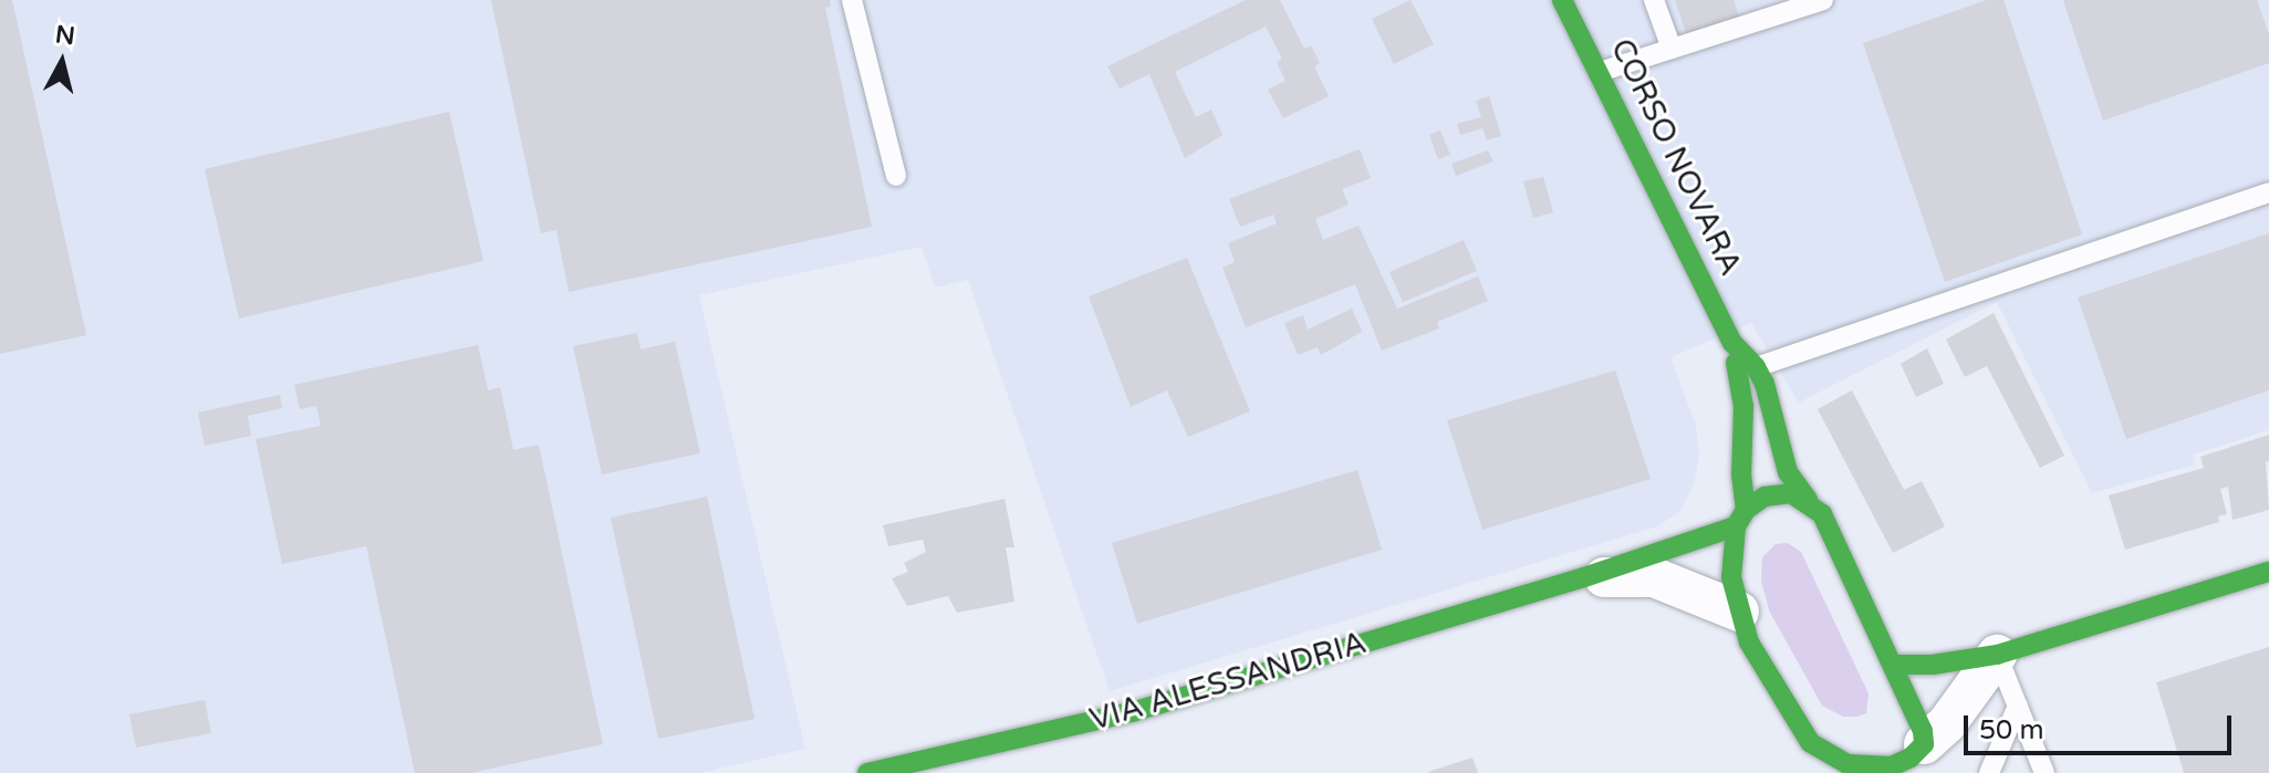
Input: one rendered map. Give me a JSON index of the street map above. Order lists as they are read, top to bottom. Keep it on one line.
{"streets":{"main road":["CORSO NOVARA","VIA ALESSANDRIA"]},"crossings":[["CORSO NOVARA","VIA ALESSANDRIA"]],"scale_bar":"50 m","north":"top"}
